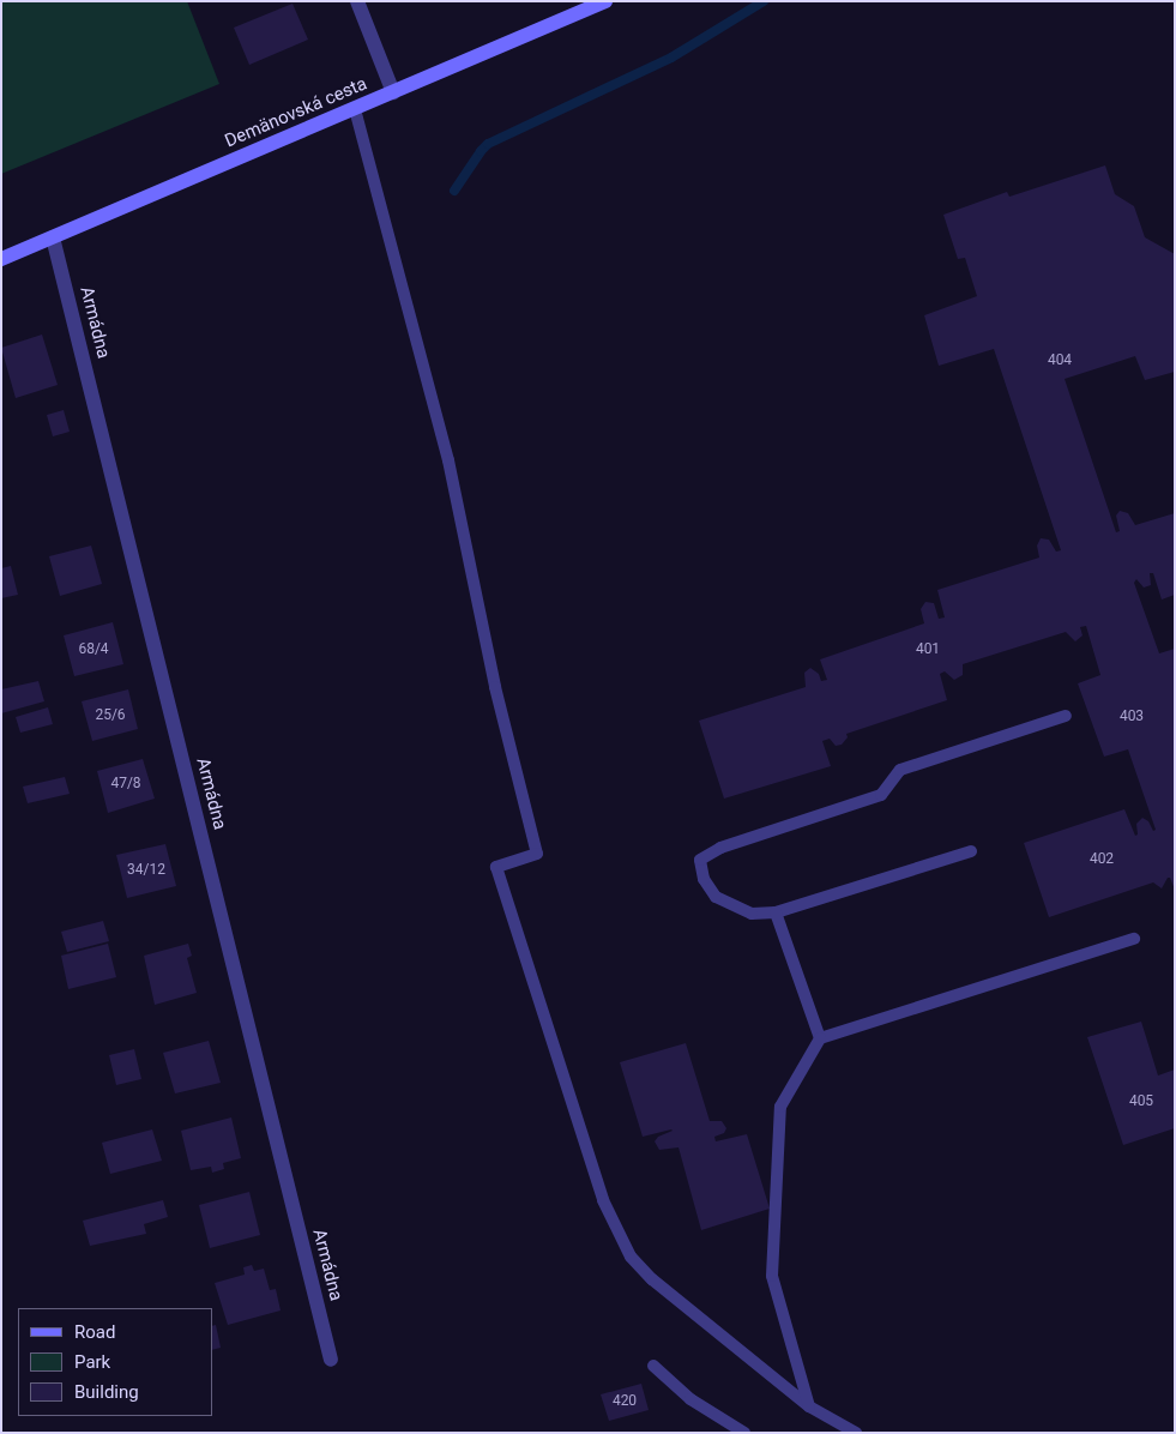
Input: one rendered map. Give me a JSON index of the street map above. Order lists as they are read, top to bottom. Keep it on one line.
{"streets":{"main road":["Demänovská cesta"],"street":["Armádna"]},"crossings":[["Demänovská cesta","Armádna"]],"house_numbers":["404","68/4","401","25/6","403","47/8","402","34/12","405","420"],"legend":["Road","Park","Building"]}
